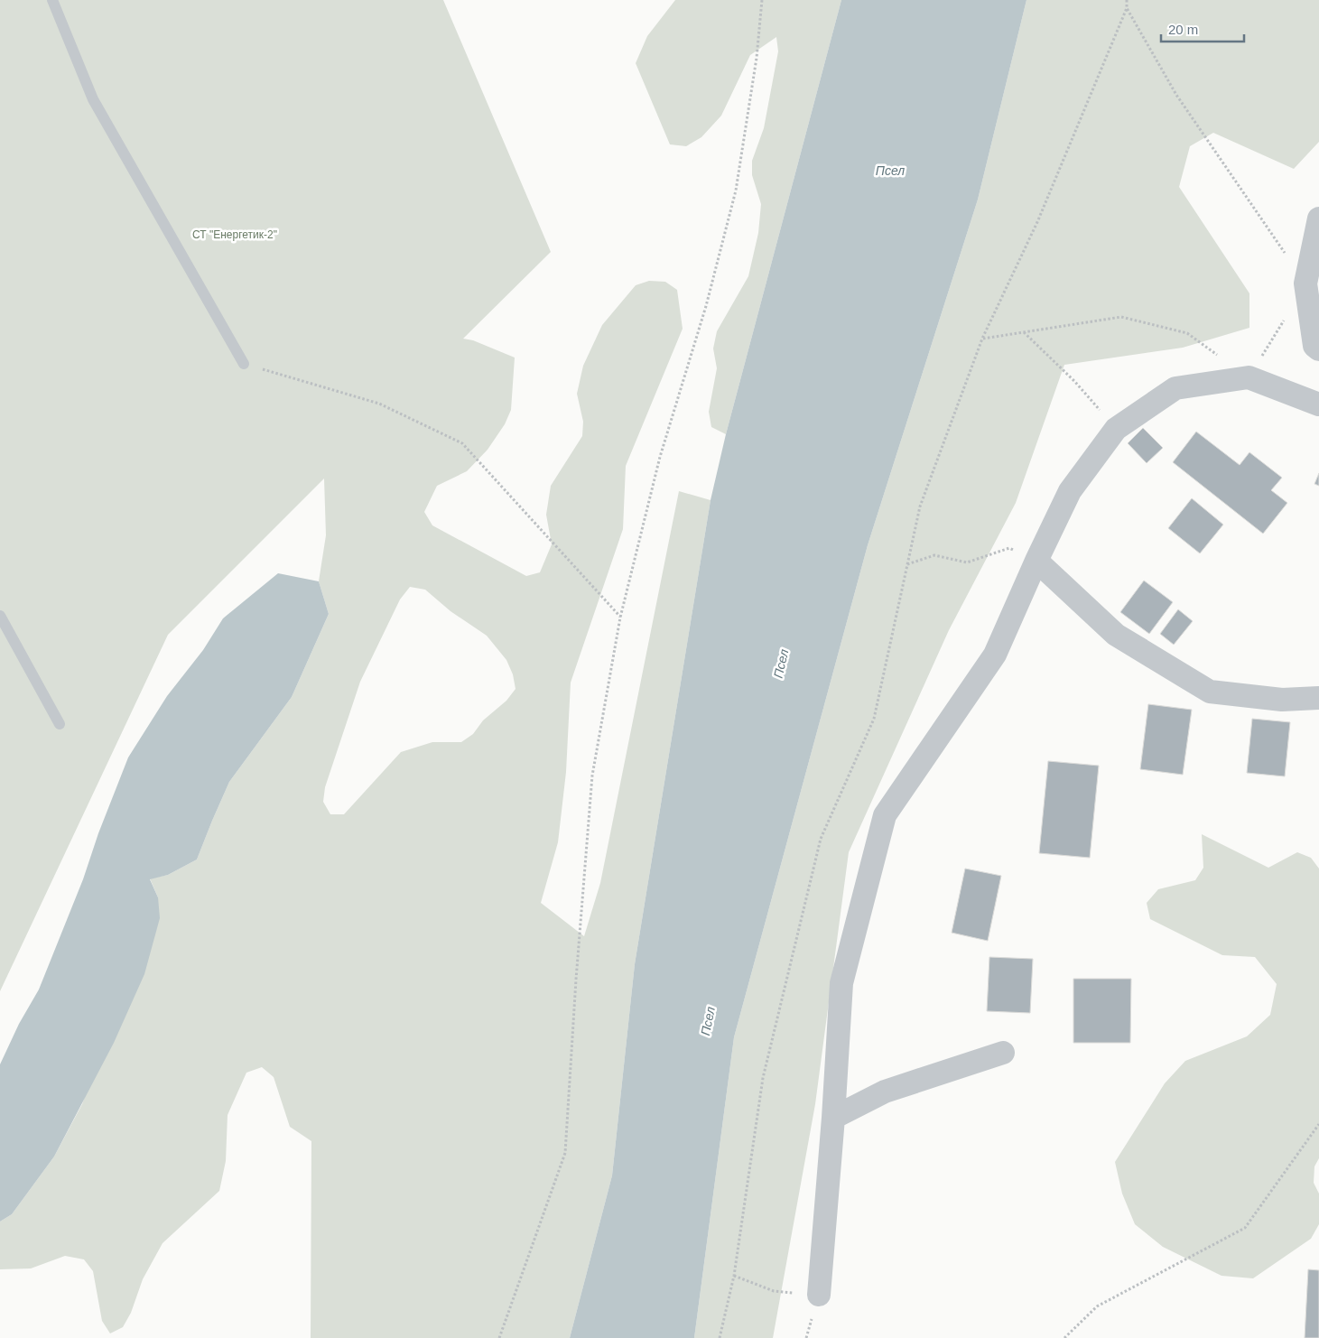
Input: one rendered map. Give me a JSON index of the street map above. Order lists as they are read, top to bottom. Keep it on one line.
{"water":["Псел"],"parks":["СТ \"Енергетик-2\""],"scale_bar":"20 m"}
